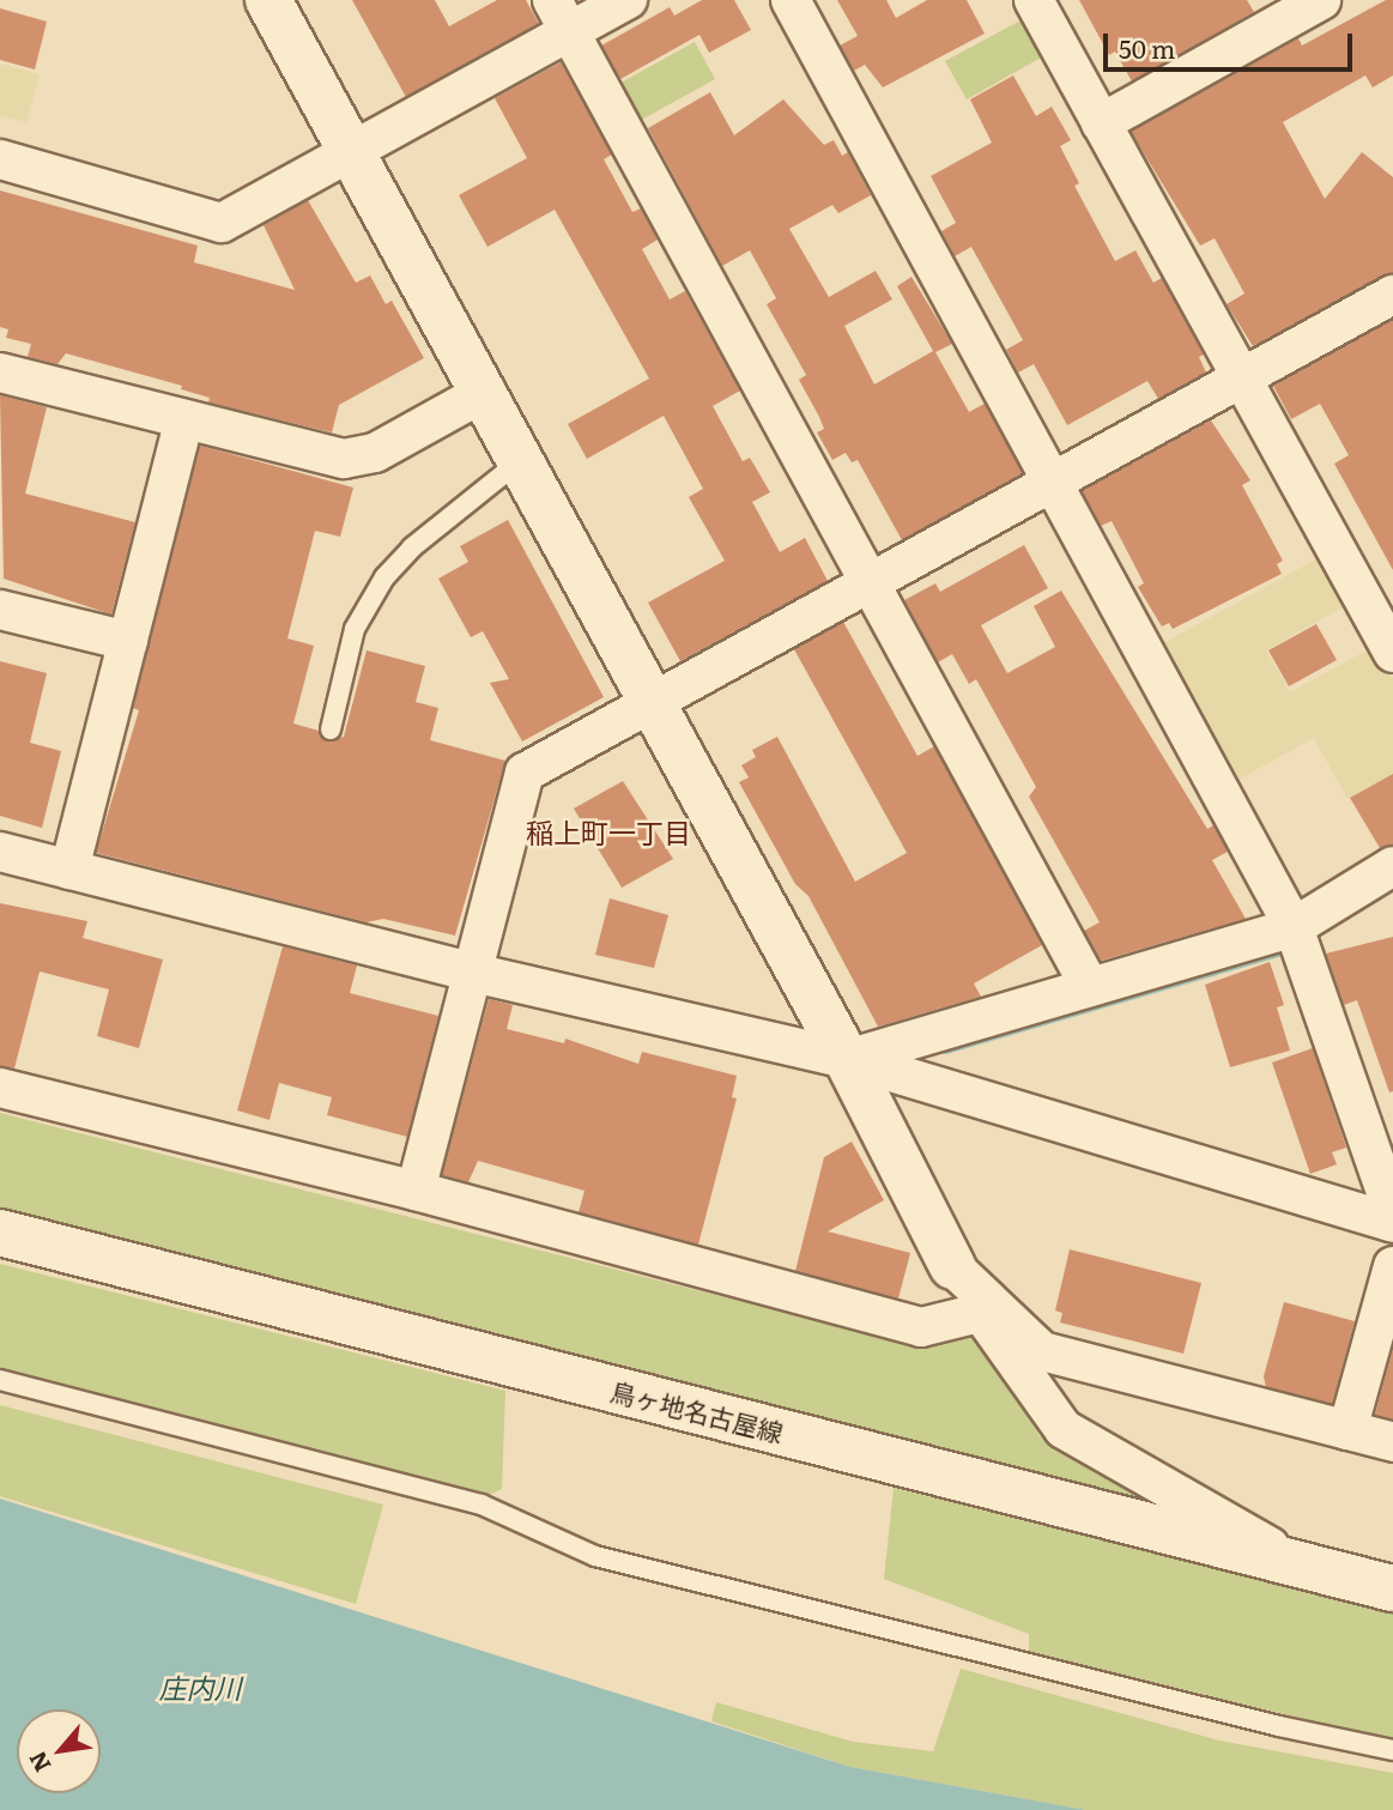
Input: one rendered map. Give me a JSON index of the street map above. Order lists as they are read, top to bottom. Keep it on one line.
{"streets":{"street":["鳥ヶ地名古屋線"]},"districts":["稲上町一丁目"],"water":["庄内川"],"scale_bar":"50 m","north":"bottom left"}
